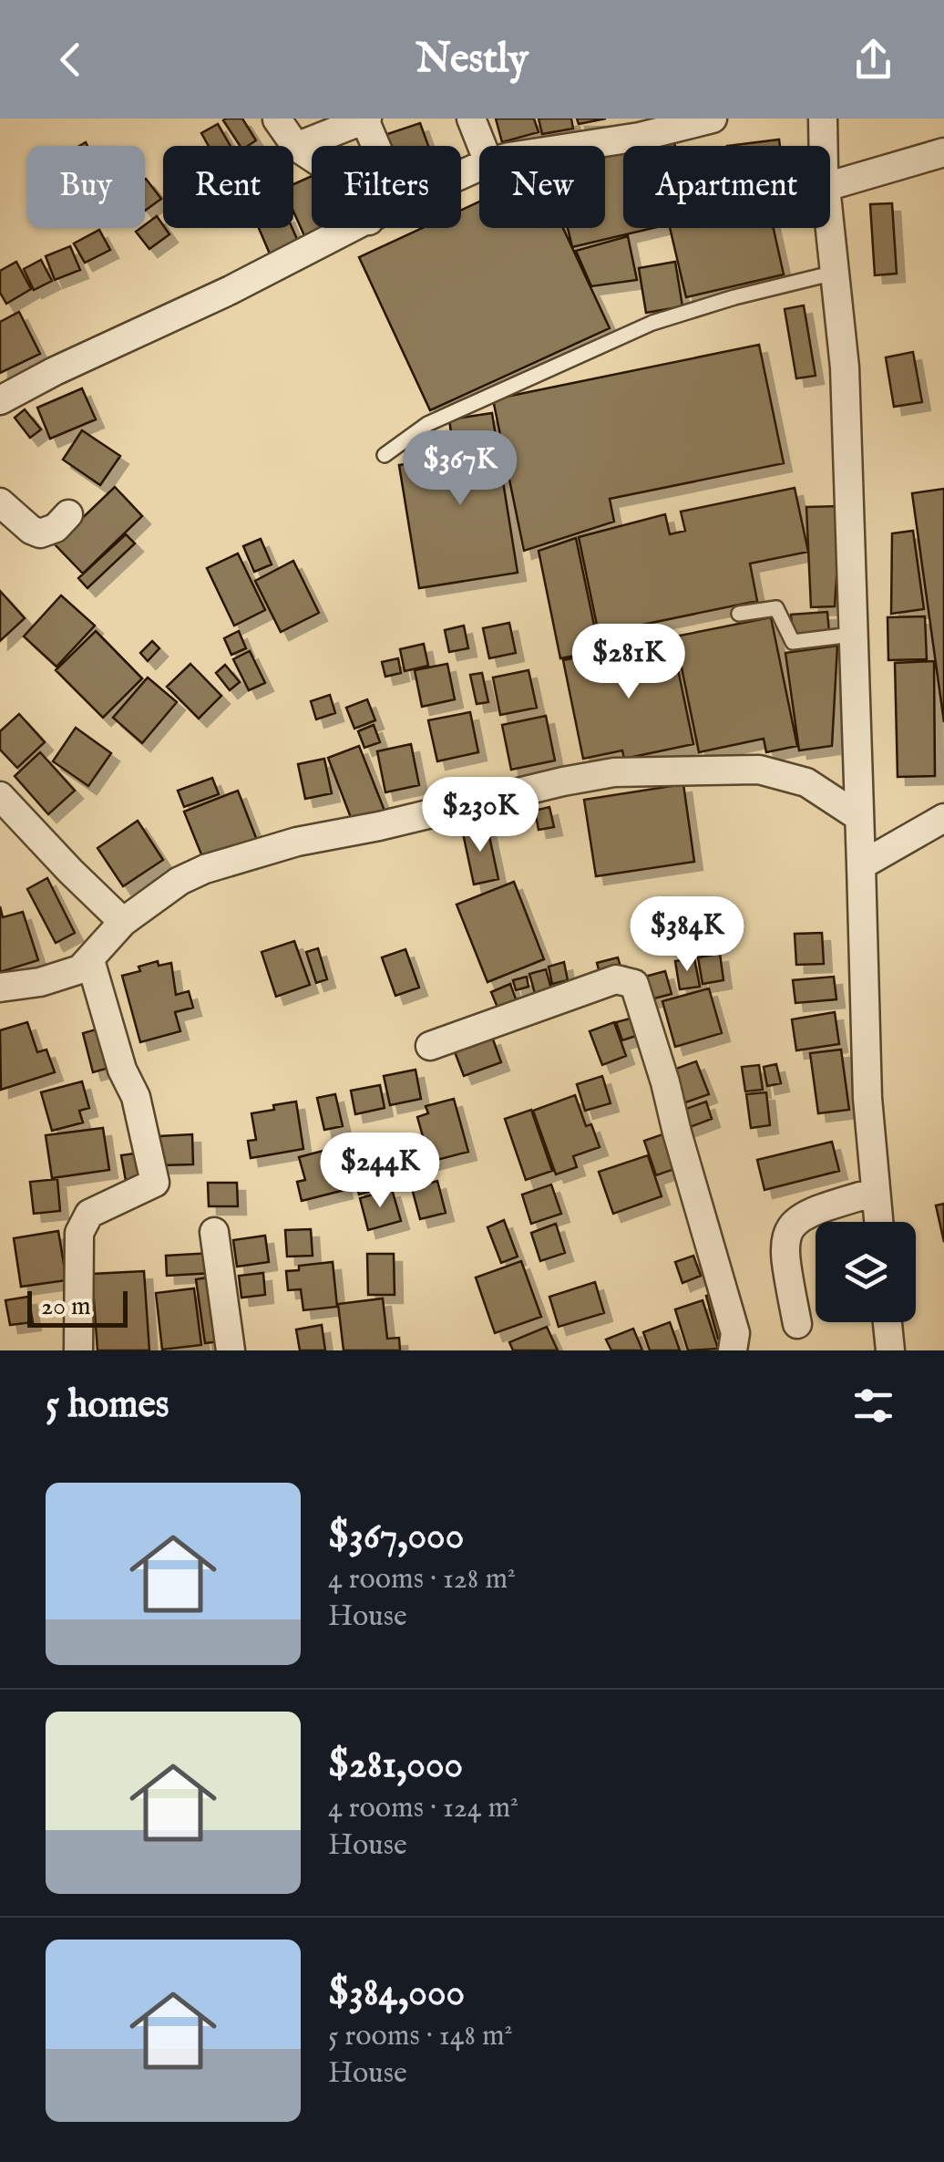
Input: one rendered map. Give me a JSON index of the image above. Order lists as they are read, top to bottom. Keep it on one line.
{"scale_bar":"20 m","page":{"header":"Nestly","chip":["Buy","Rent","Filters","New","Apartment"],"price":["$367K","$281K","$230K","$384K","$244K"],"scale":"20 m","heading":"5 homes","list":[{"name":"$367,000","note":"4 rooms · 128 m² · House"},{"name":"$281,000","note":"4 rooms · 124 m² · House"},{"name":"$384,000","note":"5 rooms · 148 m² · House"}]}}
